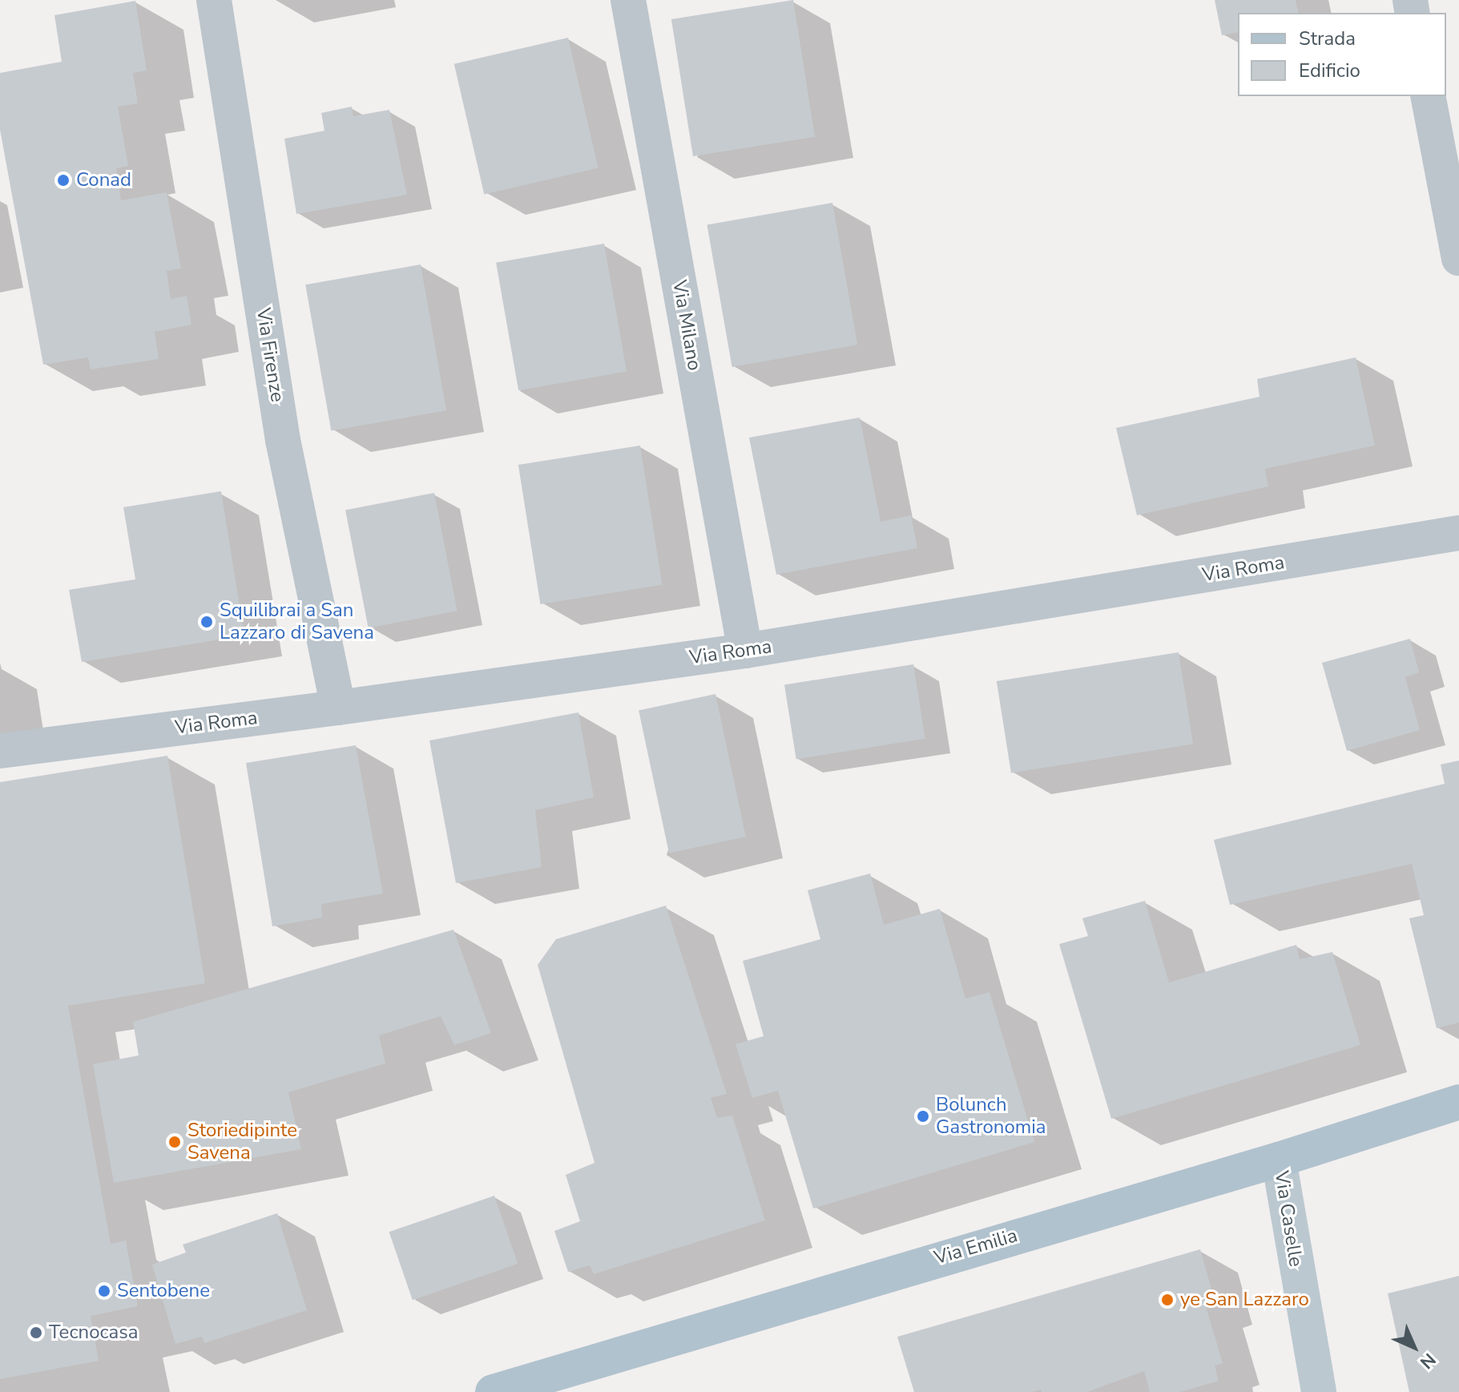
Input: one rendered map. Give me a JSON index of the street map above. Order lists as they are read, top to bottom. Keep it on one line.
{"streets":{"main road":["Via Emilia"],"street":["Via Milano","Via Firenze","Via Roma","Via Caselle"]},"crossings":[["Via Milano","Via Roma"],["Via Firenze","Via Roma"],["Via Caselle","Via Emilia"]],"places":["Conad","Squilibrai a San Lazzaro di Savena","Bolunch Gastronomia","Storiedipinte Savena","Sentobene","ye San Lazzaro","Tecnocasa"],"legend":["Strada","Edificio"],"north":"bottom right"}
